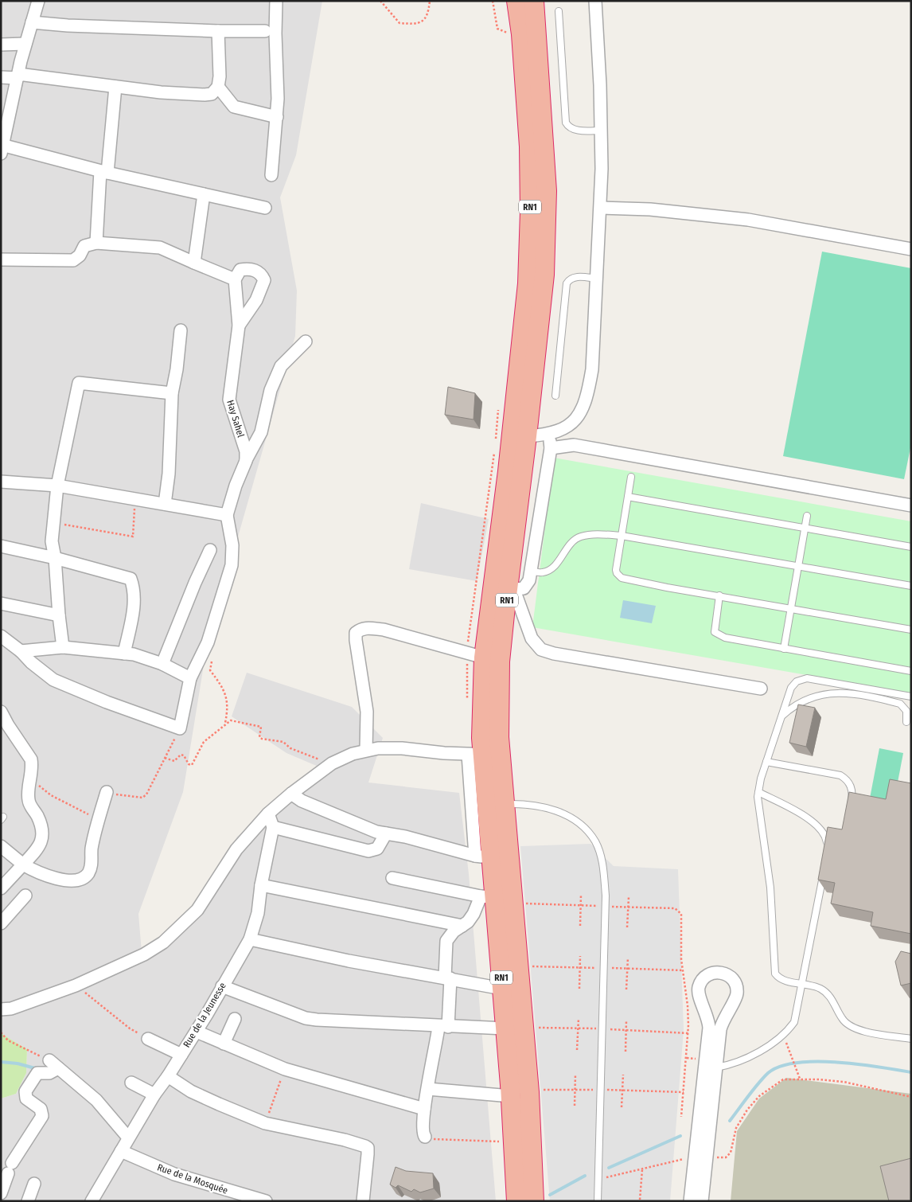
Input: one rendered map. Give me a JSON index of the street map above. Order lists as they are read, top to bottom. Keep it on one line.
{"streets":{"highway":["RN1"],"street":["Hay Sahel","Rue de la Jeunesse","Rue de la Mosquée"]},"crossings":[["Rue de la Jeunesse","Rue de la Mosquée"]]}
